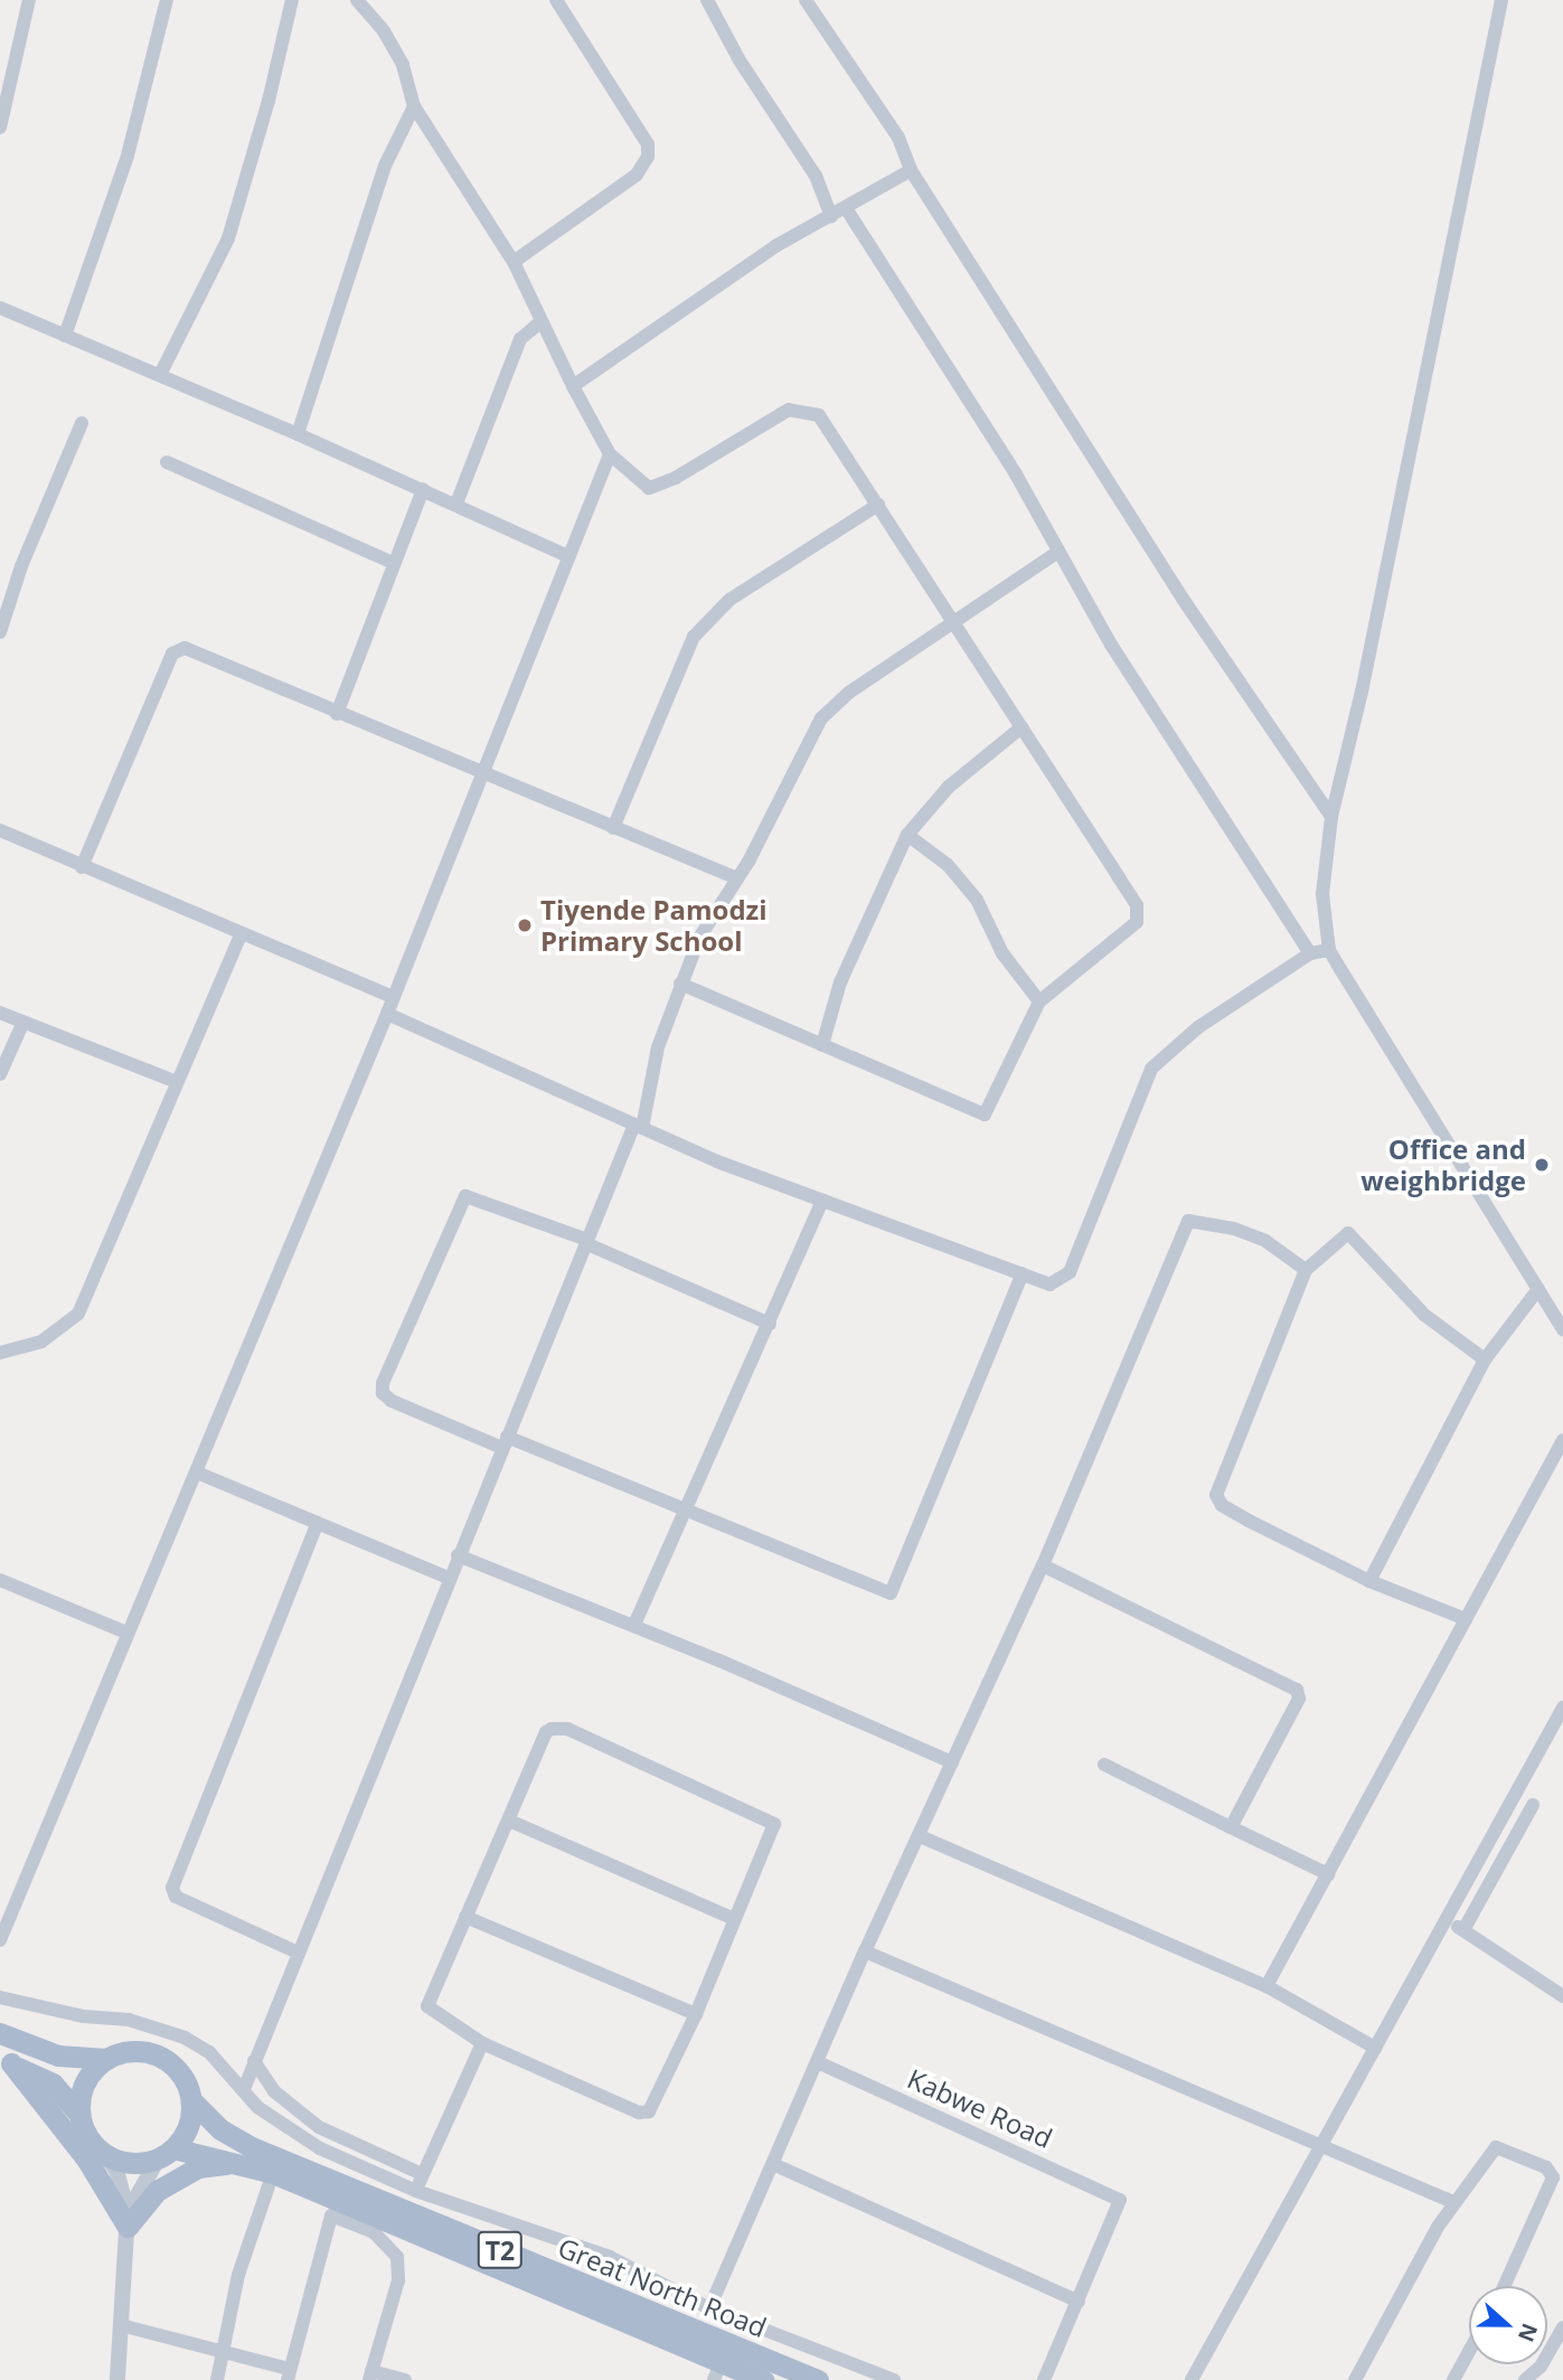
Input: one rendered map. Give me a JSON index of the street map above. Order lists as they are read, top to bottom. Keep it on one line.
{"streets":{"main road":["T2","Great North Road"],"street":["Kabwe Road"]},"crossings":[["T2","Great North Road"]],"places":["Tiyende Pamodzi Primary School","Office and weighbridge"],"north":"right"}
